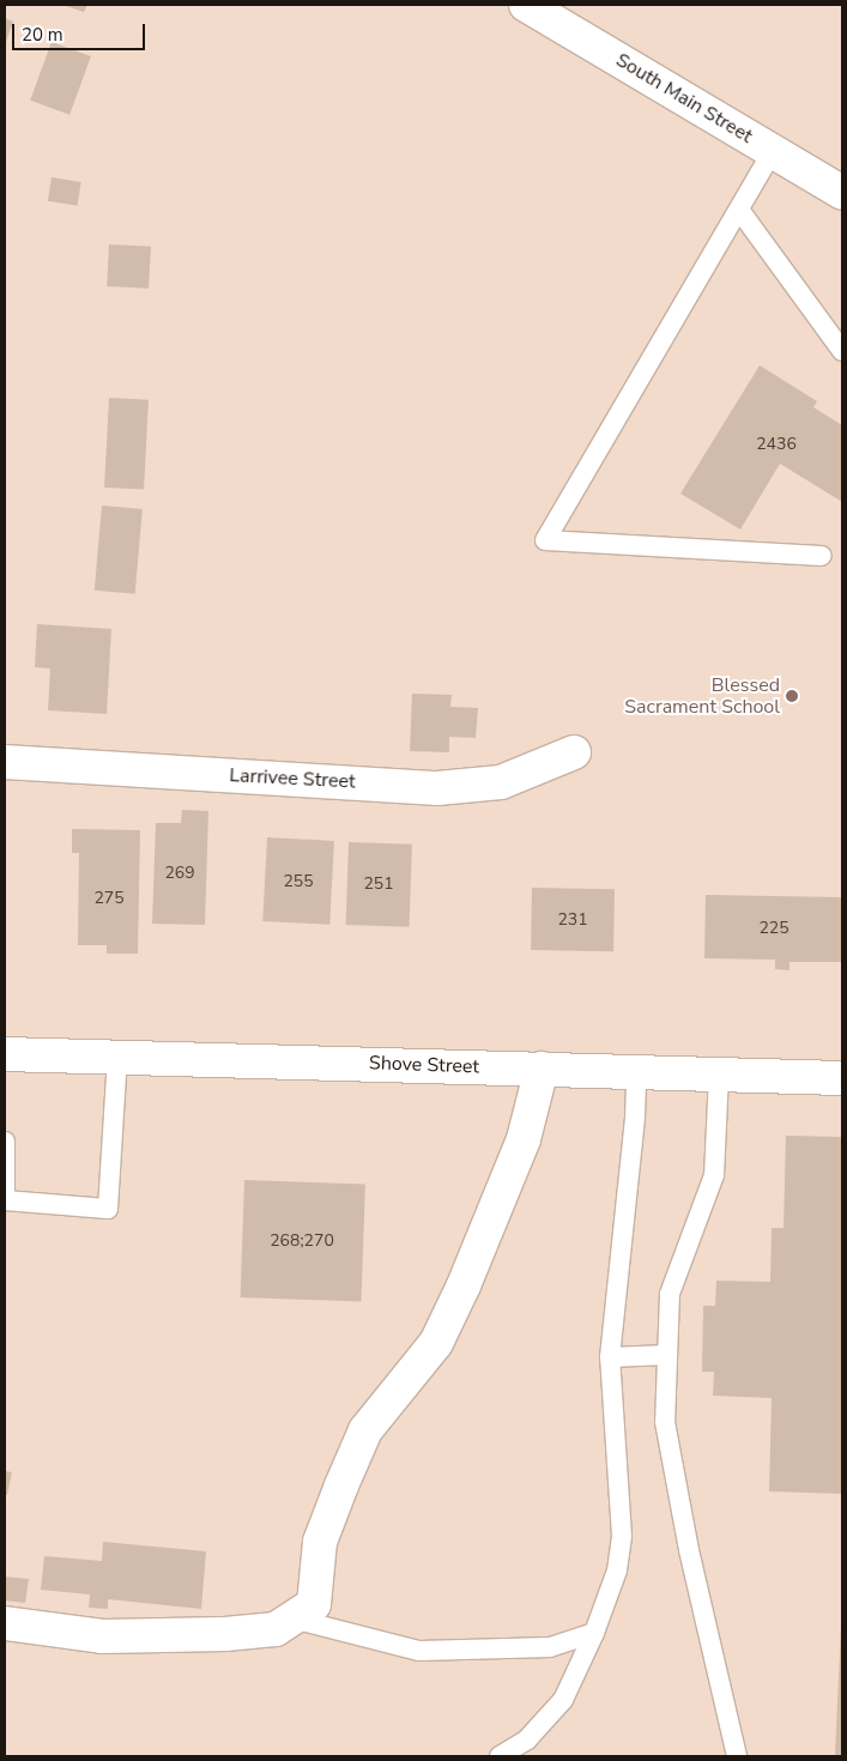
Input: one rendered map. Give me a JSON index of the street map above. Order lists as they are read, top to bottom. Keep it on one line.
{"streets":{"street":["South Main Street","Larrivee Street","Shove Street"]},"places":["Blessed Sacrament School"],"house_numbers":["2436","269","255","251","275","231","225","268;270"],"scale_bar":"20 m"}
